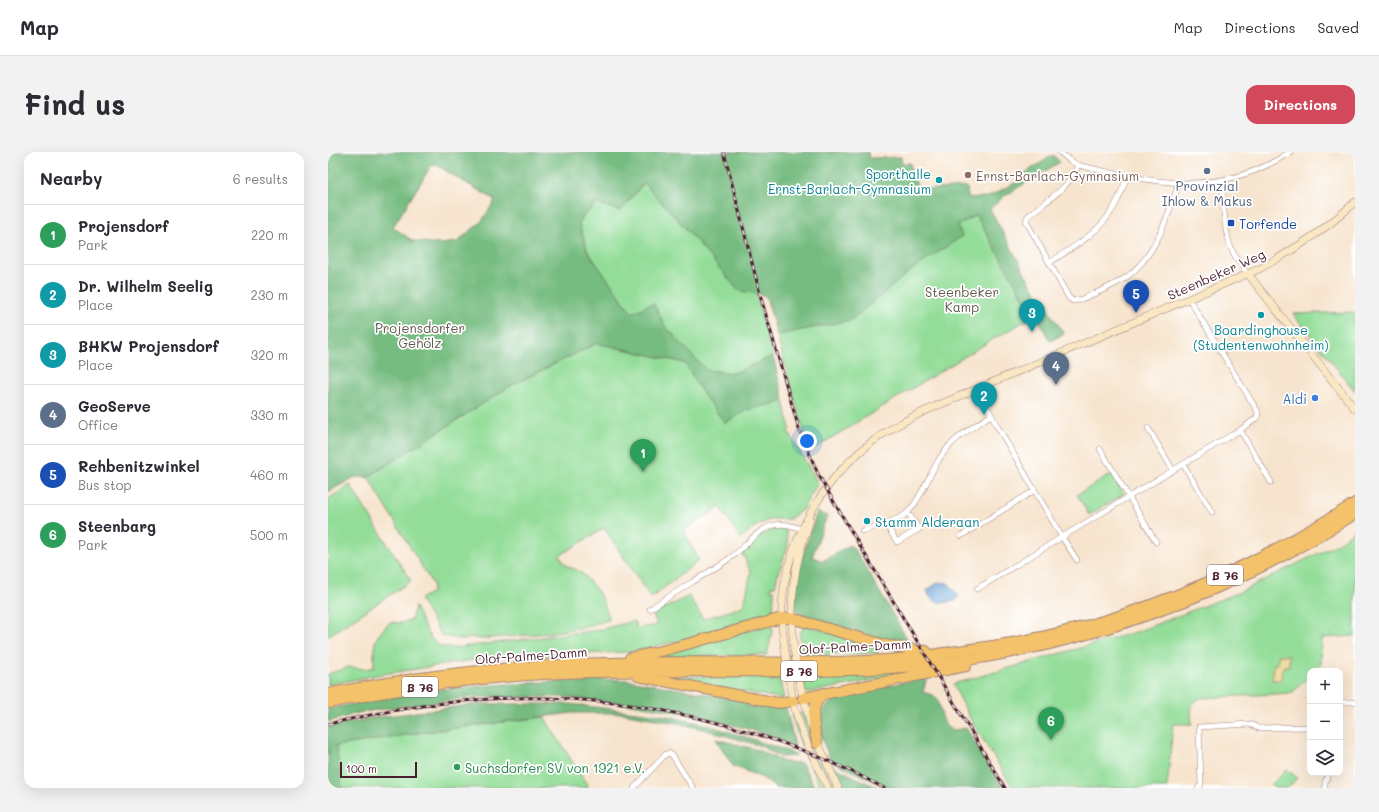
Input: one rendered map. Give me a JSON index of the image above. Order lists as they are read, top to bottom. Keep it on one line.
{"streets":{"highway":["B 76","Olof-Palme-Damm"],"main road":["Steenbeker Weg"]},"parks":["Steenbeker Kamp","Projensdorfer Gehölz"],"places":{"other":["Provinzial Ihlow & Makus","Ernst-Barlach-Gymnasium","Sporthalle Ernst-Barlach-Gymnasium","Boardinghouse (Studentenwohnheim)","Aldi","Stamm Alderaan","Suchsdorfer SV von 1921 e.V."],"transit":["Torfende"]},"scale_bar":"100 m","page":{"header":"Map","nav":["Map","Directions","Saved"],"buttons":"Directions","title":"Find us","heading":["Nearby","6 results"],"list":[{"mark":"1","name":"Projensdorf","note":"Park","value":"220 m"},{"mark":"2","name":"Dr. Wilhelm Seelig","note":"Place","value":"230 m"},{"mark":"3","name":"BHKW Projensdorf","note":"Place","value":"320 m"},{"mark":"4","name":"GeoServe","note":"Office","value":"330 m"},{"mark":"5","name":"Rehbenitzwinkel","note":"Bus stop","value":"460 m"},{"mark":"6","name":"Steenbarg","note":"Park","value":"500 m"}],"pins":["5","3","4","2","1","6"],"map_buttons":["+","−"],"scale":"100 m"}}
